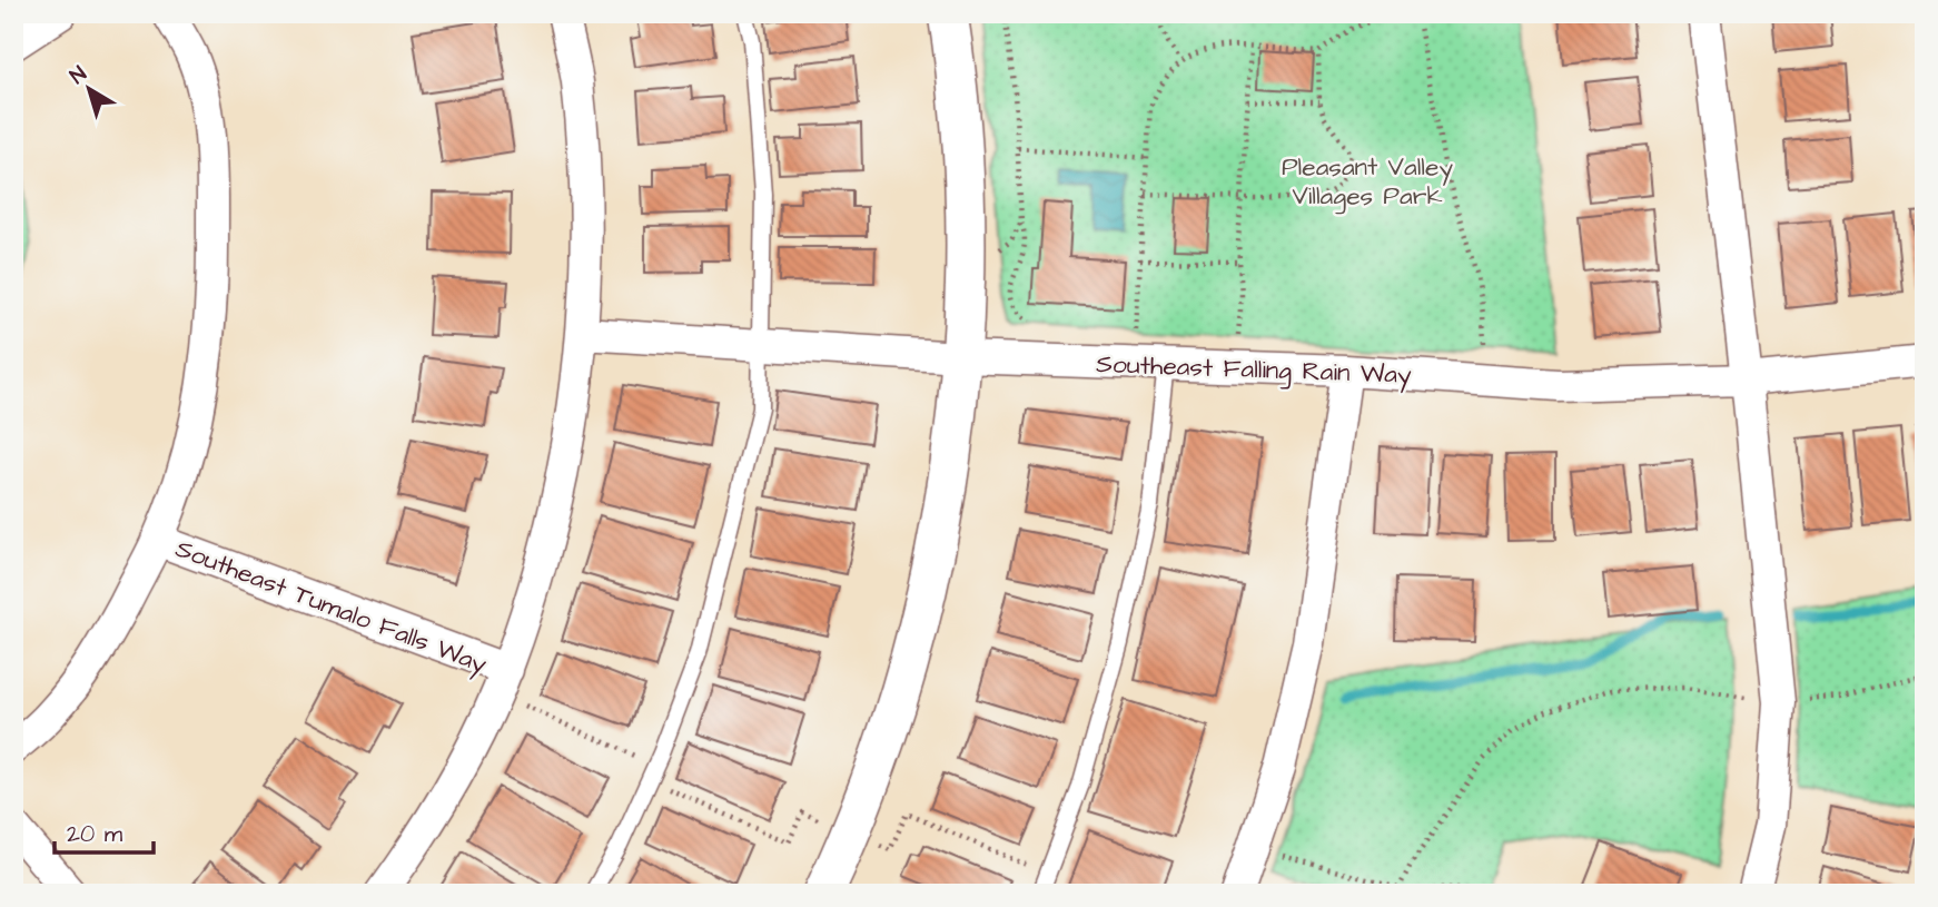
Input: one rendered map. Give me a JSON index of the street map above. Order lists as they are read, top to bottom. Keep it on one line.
{"streets":{"street":["Southeast Falling Rain Way","Southeast Tumalo Falls Way"]},"parks":["Pleasant Valley Villages Park"],"scale_bar":"20 m","north":"top left"}
